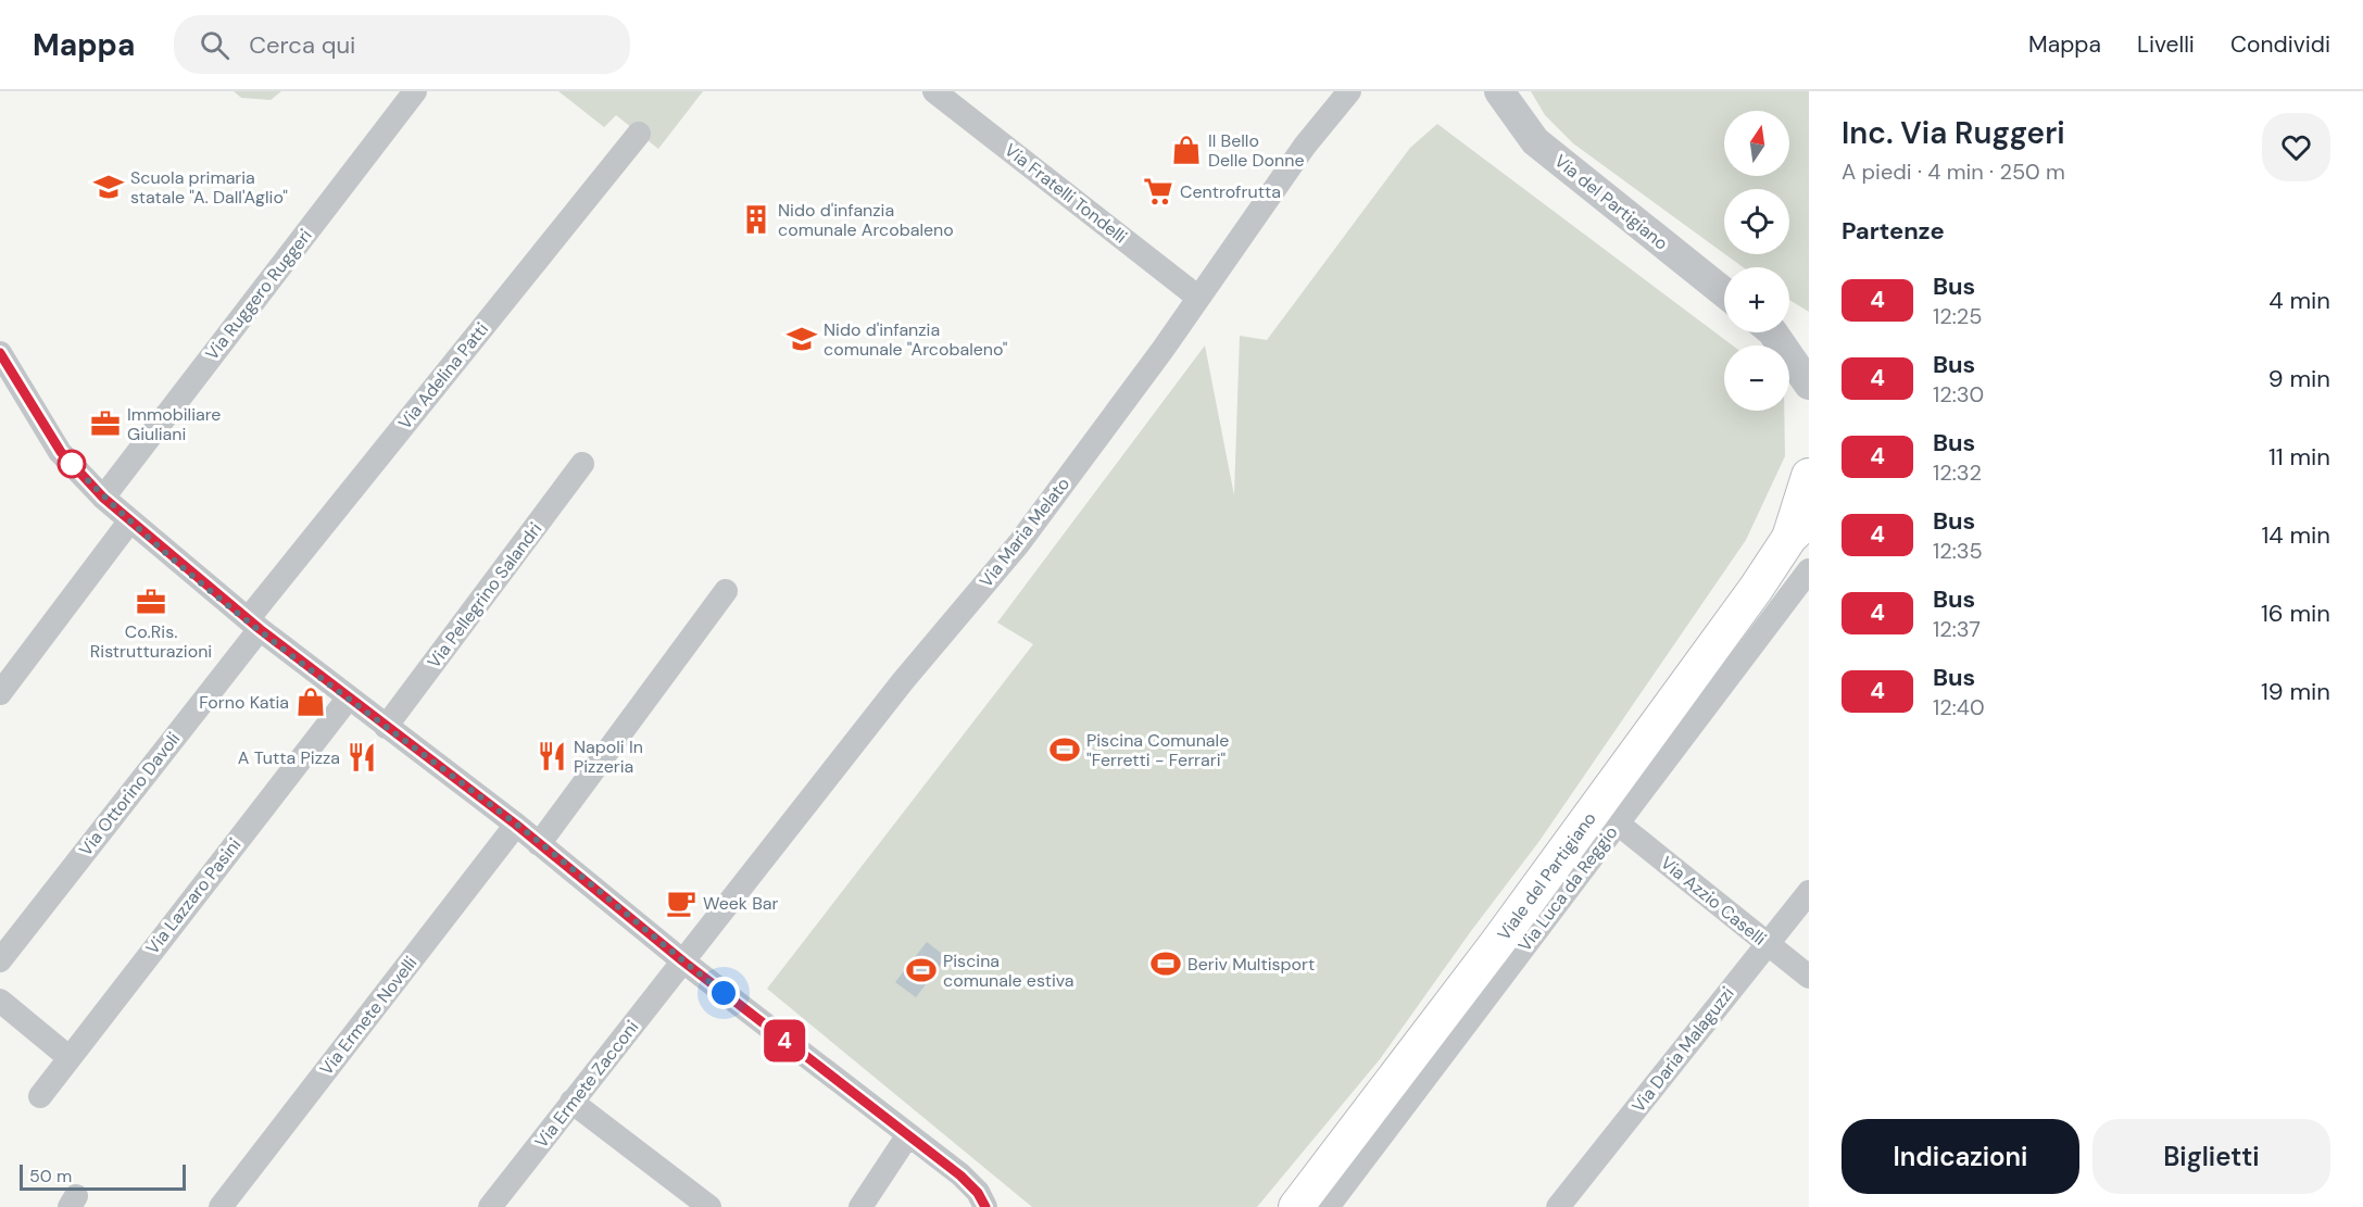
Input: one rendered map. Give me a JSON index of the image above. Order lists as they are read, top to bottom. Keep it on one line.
{"streets":{"main road":["Viale del Partigiano"],"street":["Via Fratelli Tondelli","Via del Partigiano","Via Ruggero Ruggeri","Via Adelina Patti","Via Maria Melato","Via Pellegrino Salandri","Via Ottorino Davoli","Via Luca da Reggio","Via Lazzaro Pasini","Via Azzio Caselli","Via Ermete Novelli","Via Daria Malaguzzi","Via Ermete Zacconi"]},"crossings":[["Via Fratelli Tondelli","Via Maria Melato"],["Via Adelina Patti","Via Ottorino Davoli"],["Via Maria Melato","Via Ermete Zacconi"],["Via Luca da Reggio","Via Azzio Caselli"],["Via Azzio Caselli","Via Daria Malaguzzi"]],"places":{"shop":["Il Bello Delle Donne","Forno Katia"],"school or university":["Scuola primaria statale \"A. Dall'Aglio\"","Nido d'infanzia comunale \"Arcobaleno\""],"supermarket":["Centrofrutta"],"building":["Nido d'infanzia comunale Arcobaleno"],"office":["Immobiliare Giuliani","Co.Ris. Ristrutturazioni"],"sports":["Piscina Comunale \"Ferretti - Ferrari\"","Beriv Multisport","Piscina comunale estiva"],"restaurant":["Napoli In Pizzeria","A Tutta Pizza"],"cafe":["Week Bar"]},"lines":["bus line 4"],"scale_bar":"50 m","north":"top","page":{"header":"Mappa","search":"Cerca qui","nav":["Mappa","Livelli","Condividi"],"on_map":"4","heading":[["Inc. Via Ruggeri","A piedi · 4 min · 250 m"],"Partenze"],"map_buttons":["+","−"],"list":[{"mark":"4","name":"Bus","note":"12:25","value":"4 min"},{"mark":"4","name":"Bus","note":"12:30","value":"9 min"},{"mark":"4","name":"Bus","note":"12:32","value":"11 min"},{"mark":"4","name":"Bus","note":"12:35","value":"14 min"},{"mark":"4","name":"Bus","note":"12:37","value":"16 min"},{"mark":"4","name":"Bus","note":"12:40","value":"19 min"}],"buttons":["Indicazioni","Biglietti"],"scale":"50 m"}}
